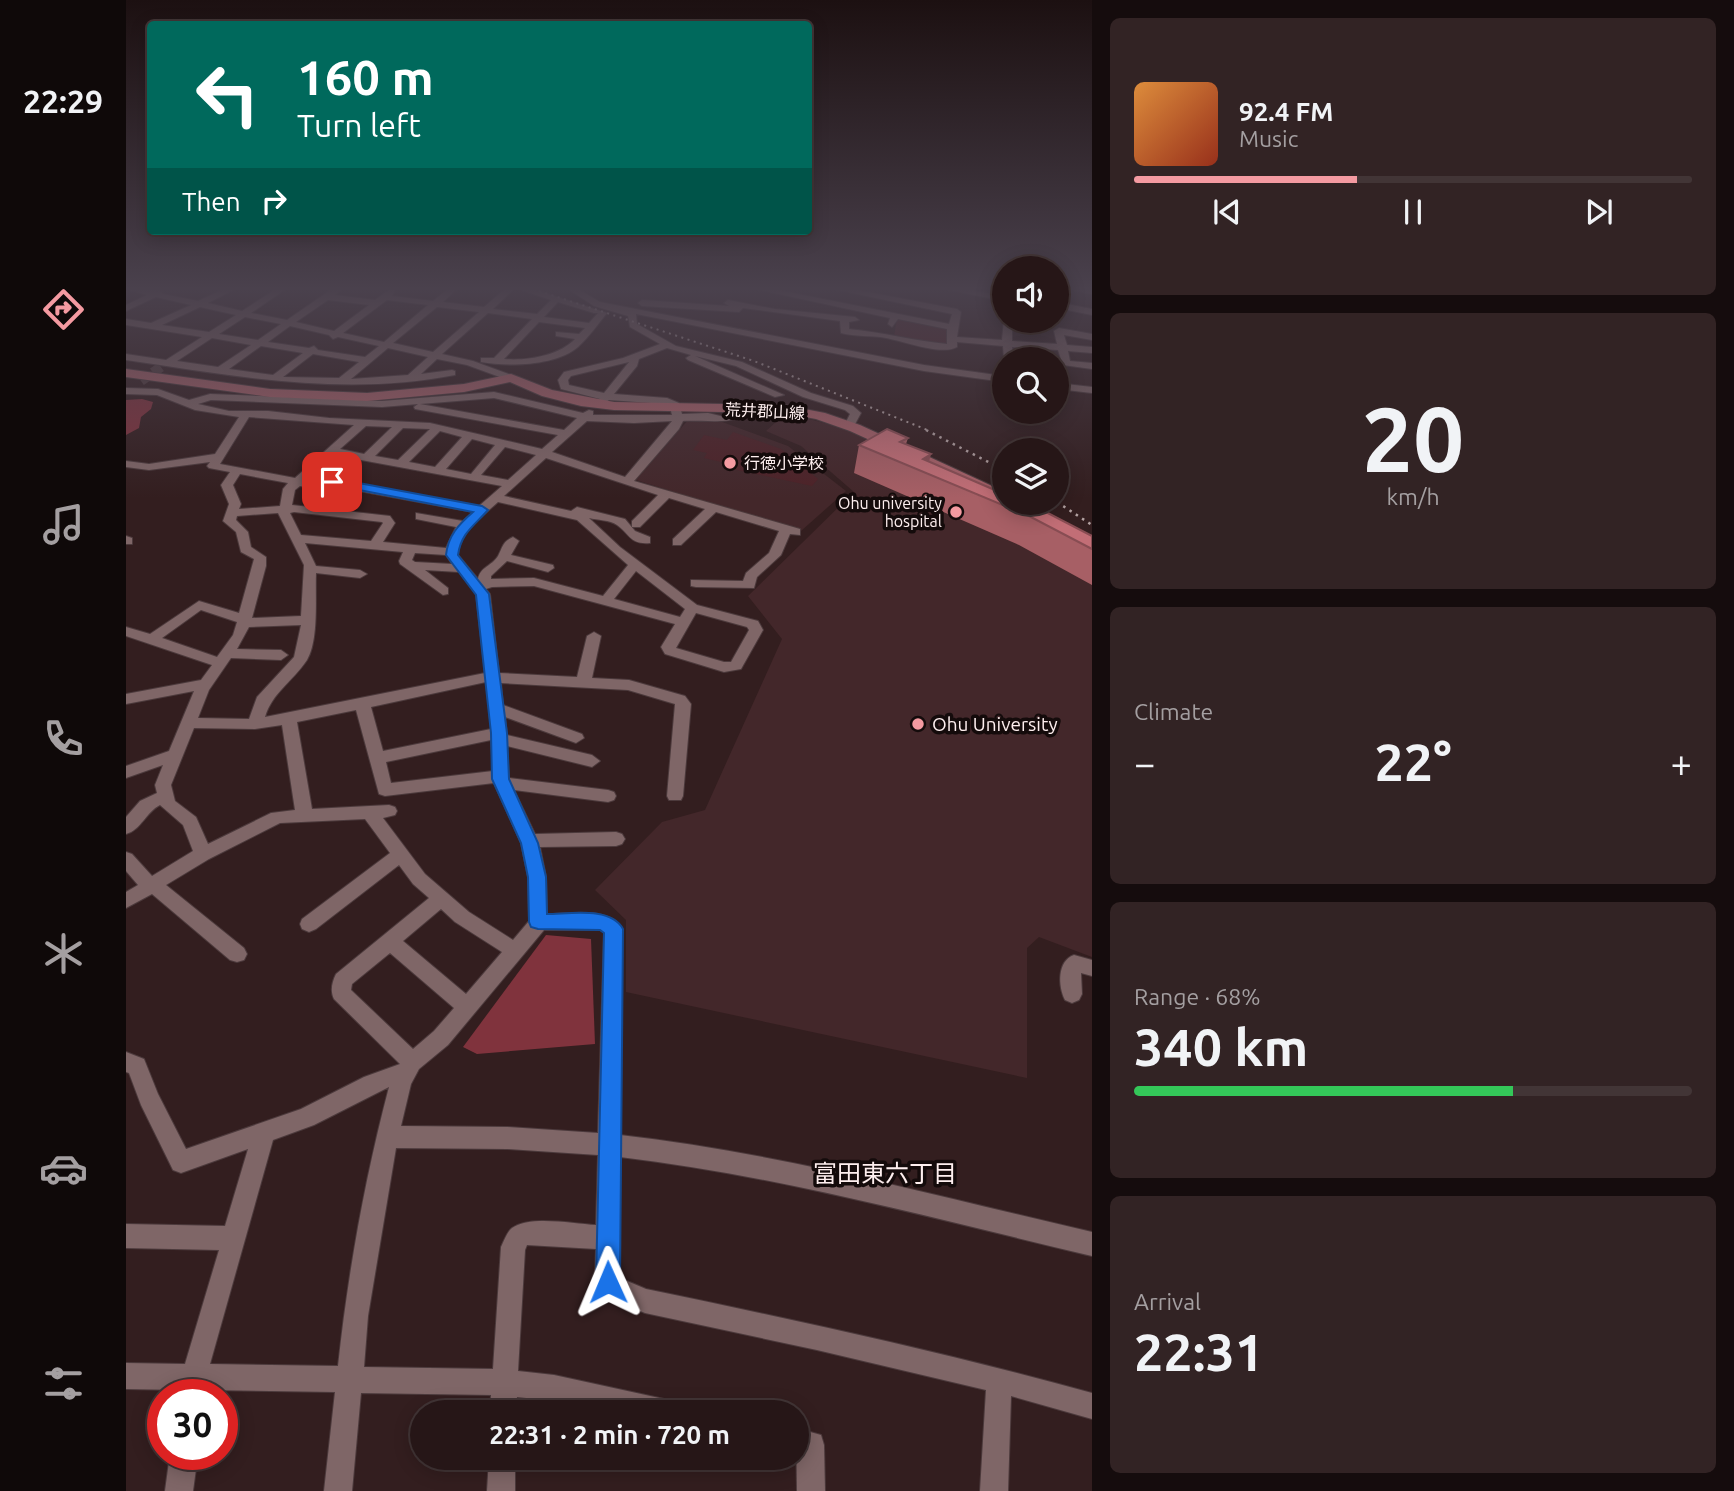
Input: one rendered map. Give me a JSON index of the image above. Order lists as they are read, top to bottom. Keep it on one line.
{"streets":{"main road":["荒井郡山線"]},"districts":["富田東六丁目"],"places":["行徳小学校","Ohu university hospital","Ohu University"],"page":{"tabs":"22:29","turn":["160 m","Turn left"],"song":["92.4 FM","Music"],"then":"Then","tile":[["20","km/h"],"Climate",["Range · 68%","340 km"],["Arrival","22:31"]],"heat":["−","22°","+"],"limit":"30","trip":"22:31 · 2 min · 720 m"}}
